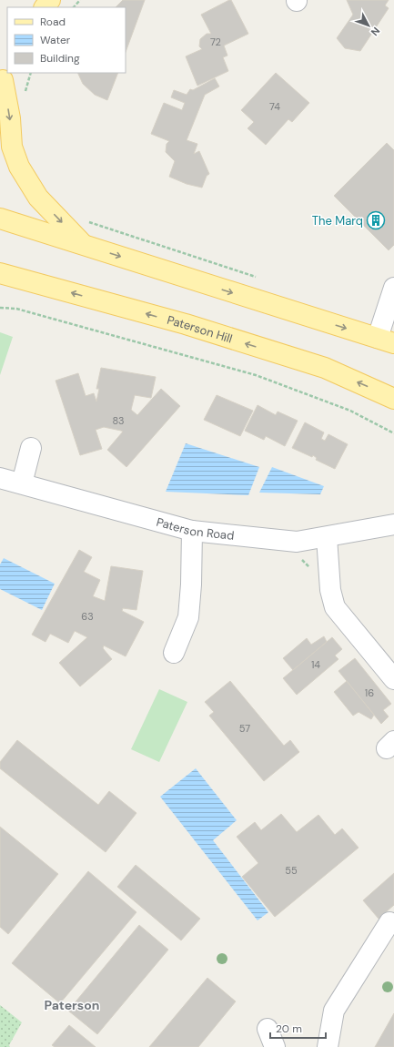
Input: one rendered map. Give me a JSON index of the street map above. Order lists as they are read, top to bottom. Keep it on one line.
{"streets":{"main road":["Paterson Hill"],"street":["Paterson Road"]},"districts":["Paterson"],"places":{"building":["The Marq"]},"house_numbers":["72","74","83","63","14","16","57","55"],"legend":["Road","Water","Building"],"scale_bar":"20 m","north":"bottom right"}
